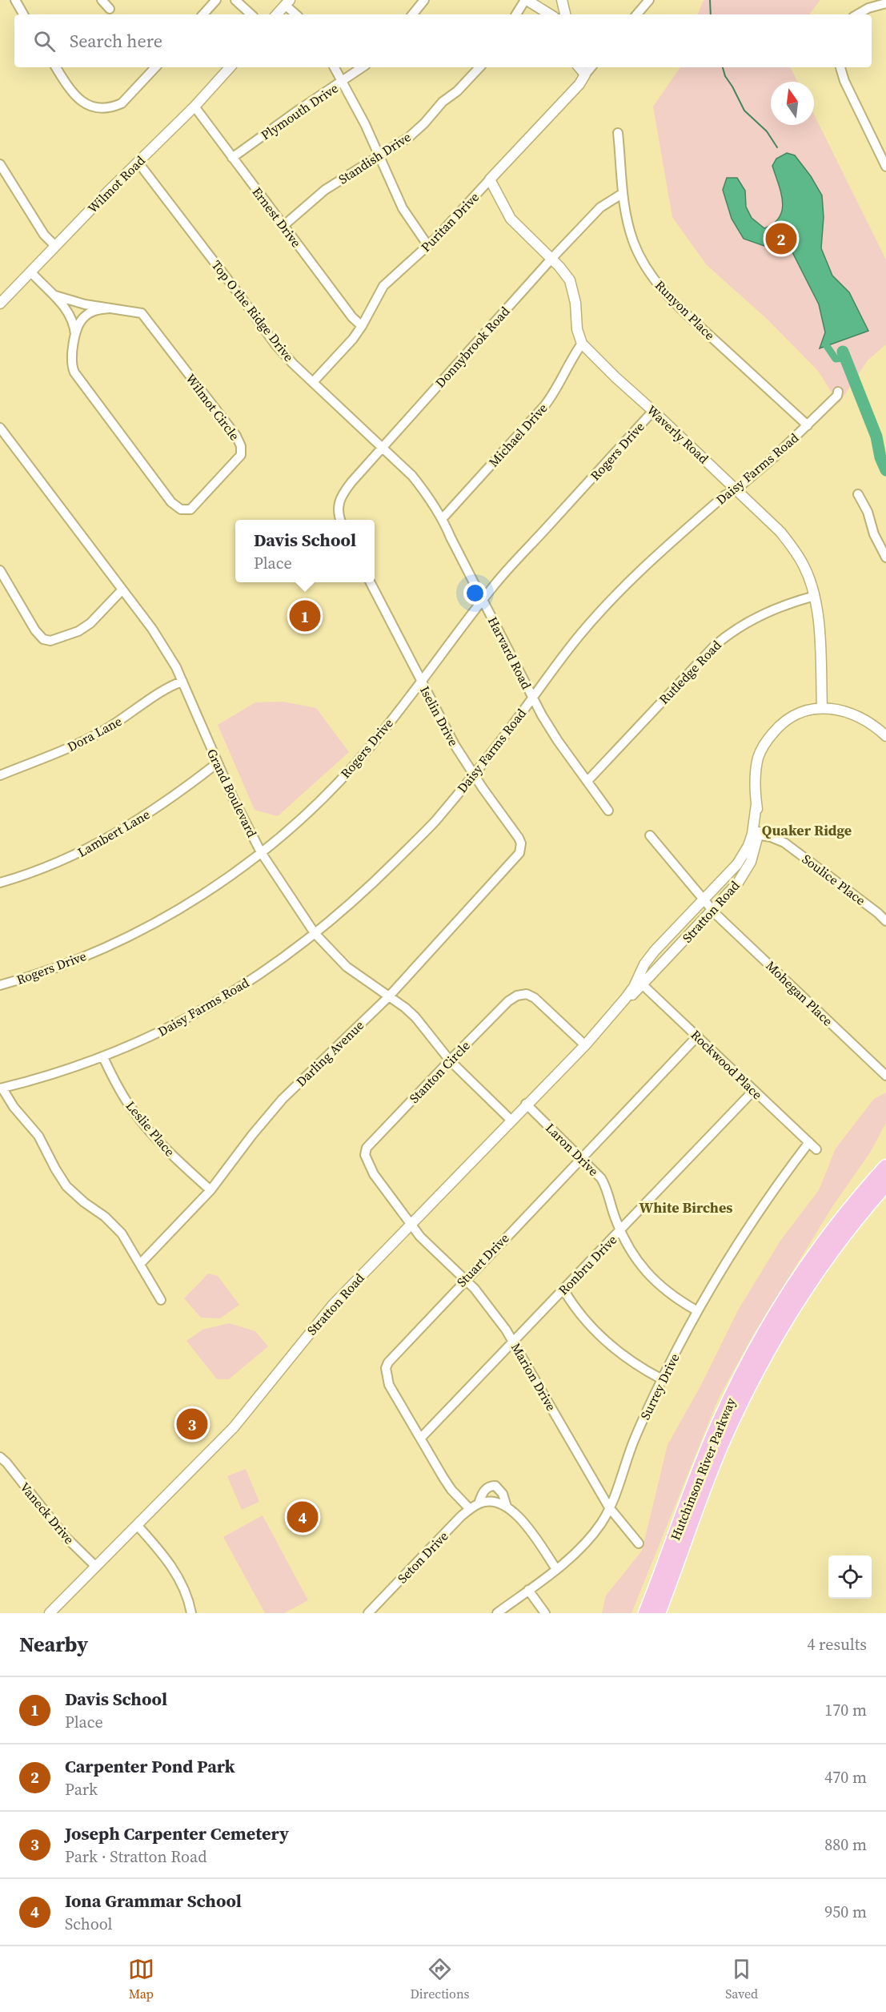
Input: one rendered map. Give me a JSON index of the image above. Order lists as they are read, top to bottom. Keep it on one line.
{"streets":{"highway":["Hutchinson River Parkway"],"street":["Plymouth Drive","Standish Drive","Wilmot Road","Ernest Drive","Puritan Drive","Runyon Place","Top O the Ridge Drive","Donnybrook Road","Wilmot Circle","Waverly Road","Michael Drive","Rogers Drive","Daisy Farms Road","Harvard Road","Rutledge Road","Iselin Drive","Dora Lane","Grand Boulevard","Lambert Lane","Soulice Place","Stratton Road","Mohegan Place","Darling Avenue","Rockwood Place","Stanton Circle","Leslie Place","Laron Drive","Stuart Drive","Ronbru Drive","Marion Drive","Surrey Drive","Vaneck Drive","Seton Drive"]},"crossings":[["Plymouth Drive","Ernest Drive"],["Standish Drive","Ernest Drive"],["Wilmot Road","Ernest Drive"],["Wilmot Road","Top O the Ridge Drive"],["Wilmot Road","Wilmot Circle"],["Ernest Drive","Puritan Drive"],["Puritan Drive","Top O the Ridge Drive"],["Puritan Drive","Waverly Road"],["Runyon Place","Donnybrook Road"],["Runyon Place","Daisy Farms Road"],["Top O the Ridge Drive","Donnybrook Road"],["Top O the Ridge Drive","Harvard Road"],["Donnybrook Road","Waverly Road"],["Donnybrook Road","Harvard Road"],["Waverly Road","Michael Drive"],["Waverly Road","Rogers Drive"],["Waverly Road","Daisy Farms Road"],["Waverly Road","Rutledge Road"],["Waverly Road","Stratton Road"],["Michael Drive","Harvard Road"],["Rogers Drive","Harvard Road"],["Rogers Drive","Iselin Drive"],["Rogers Drive","Grand Boulevard"],["Daisy Farms Road","Harvard Road"],["Daisy Farms Road","Iselin Drive"],["Daisy Farms Road","Grand Boulevard"],["Daisy Farms Road","Leslie Place"],["Harvard Road","Rutledge Road"],["Iselin Drive","Darling Avenue"],["Dora Lane","Grand Boulevard"],["Grand Boulevard","Lambert Lane"],["Grand Boulevard","Stratton Road"],["Grand Boulevard","Darling Avenue"],["Grand Boulevard","Stanton Circle"],["Soulice Place","Stratton Road"],["Stratton Road","Mohegan Place"],["Stratton Road","Rockwood Place"],["Stratton Road","Stanton Circle"],["Stratton Road","Laron Drive"],["Stratton Road","Marion Drive"],["Stratton Road","Vaneck Drive"],["Darling Avenue","Leslie Place"],["Rockwood Place","Stuart Drive"],["Rockwood Place","Ronbru Drive"],["Rockwood Place","Surrey Drive"],["Stanton Circle","Marion Drive"],["Laron Drive","Stuart Drive"],["Laron Drive","Ronbru Drive"],["Laron Drive","Surrey Drive"],["Stuart Drive","Ronbru Drive"],["Stuart Drive","Marion Drive"],["Stuart Drive","Seton Drive"],["Ronbru Drive","Marion Drive"],["Marion Drive","Surrey Drive"],["Surrey Drive","Seton Drive"]],"districts":["Quaker Ridge","White Birches"],"north":"top","page":{"search":"Search here","pins":["2","1","3","4"],"popup":["Davis School","Place"],"heading":["Nearby","4 results"],"list":[{"mark":"1","name":"Davis School","note":"Place","value":"170 m"},{"mark":"2","name":"Carpenter Pond Park","note":"Park","value":"470 m"},{"mark":"3","name":"Joseph Carpenter Cemetery","note":"Park · Stratton Road","value":"880 m"},{"mark":"4","name":"Iona Grammar School","note":"School","value":"950 m"}],"nav":["Map","Directions","Saved"]}}
